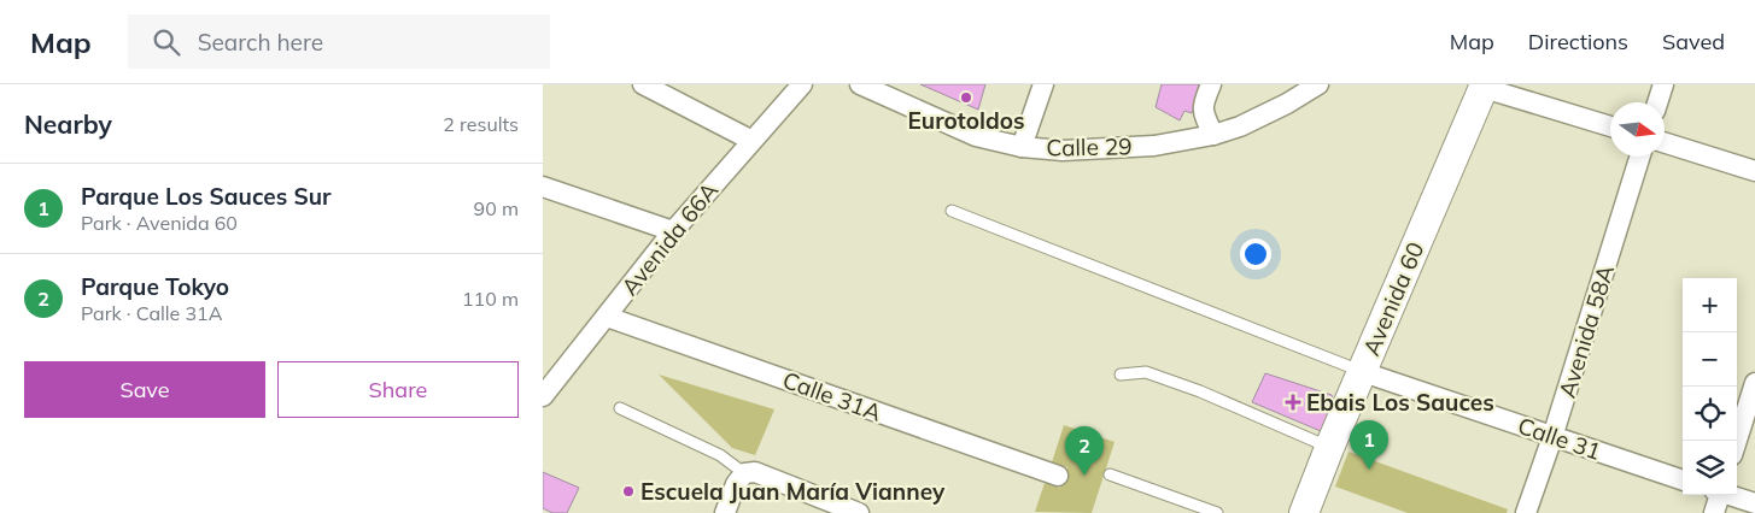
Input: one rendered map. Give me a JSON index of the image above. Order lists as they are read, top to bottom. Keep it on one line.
{"streets":{"street":["Calle 29","Avenida 66A","Avenida 60","Avenida 58A","Calle 31A","Calle 31"]},"crossings":[["Avenida 66A","Calle 31A"],["Avenida 60","Calle 31"],["Avenida 58A","Calle 31"]],"places":{"other":["Eurotoldos","Escuela Juan María Vianney"],"health":["Ebais Los Sauces"]},"north":"right","page":{"header":"Map","search":"Search here","nav":["Map","Directions","Saved"],"heading":["Nearby","2 results"],"list":[{"mark":"1","name":"Parque Los Sauces Sur","note":"Park · Avenida 60","value":"90 m"},{"mark":"2","name":"Parque Tokyo","note":"Park · Calle 31A","value":"110 m"}],"map_buttons":["+","−"],"buttons":["Save","Share"],"pins":["1","2"]}}
